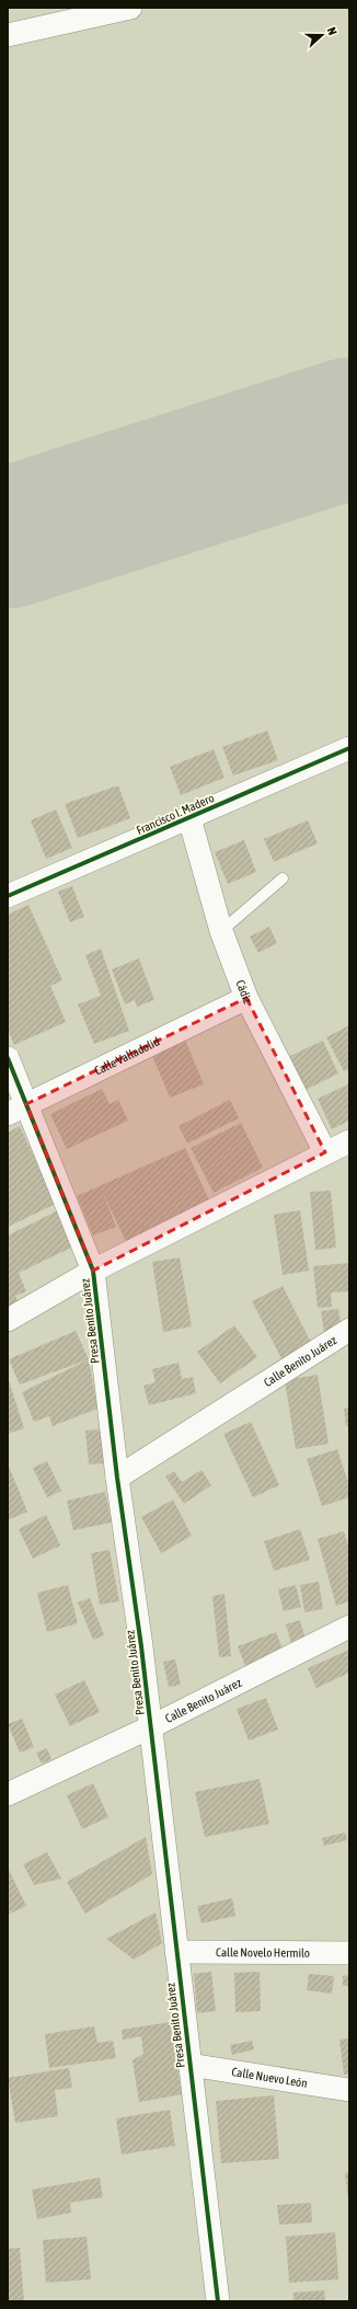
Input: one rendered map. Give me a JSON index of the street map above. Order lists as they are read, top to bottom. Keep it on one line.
{"streets":{"street":["Francisco I. Madero","Cádiz","Calle Valladolid","Presa Benito Juárez","Calle Benito Juárez","Calle Novelo Hermilo","Calle Nuevo León"]},"crossings":[["Francisco I. Madero","Cádiz"],["Cádiz","Calle Valladolid"],["Calle Valladolid","Presa Benito Juárez"],["Presa Benito Juárez","Calle Benito Juárez"],["Presa Benito Juárez","Calle Novelo Hermilo"],["Presa Benito Juárez","Calle Nuevo León"]],"north":"right"}
